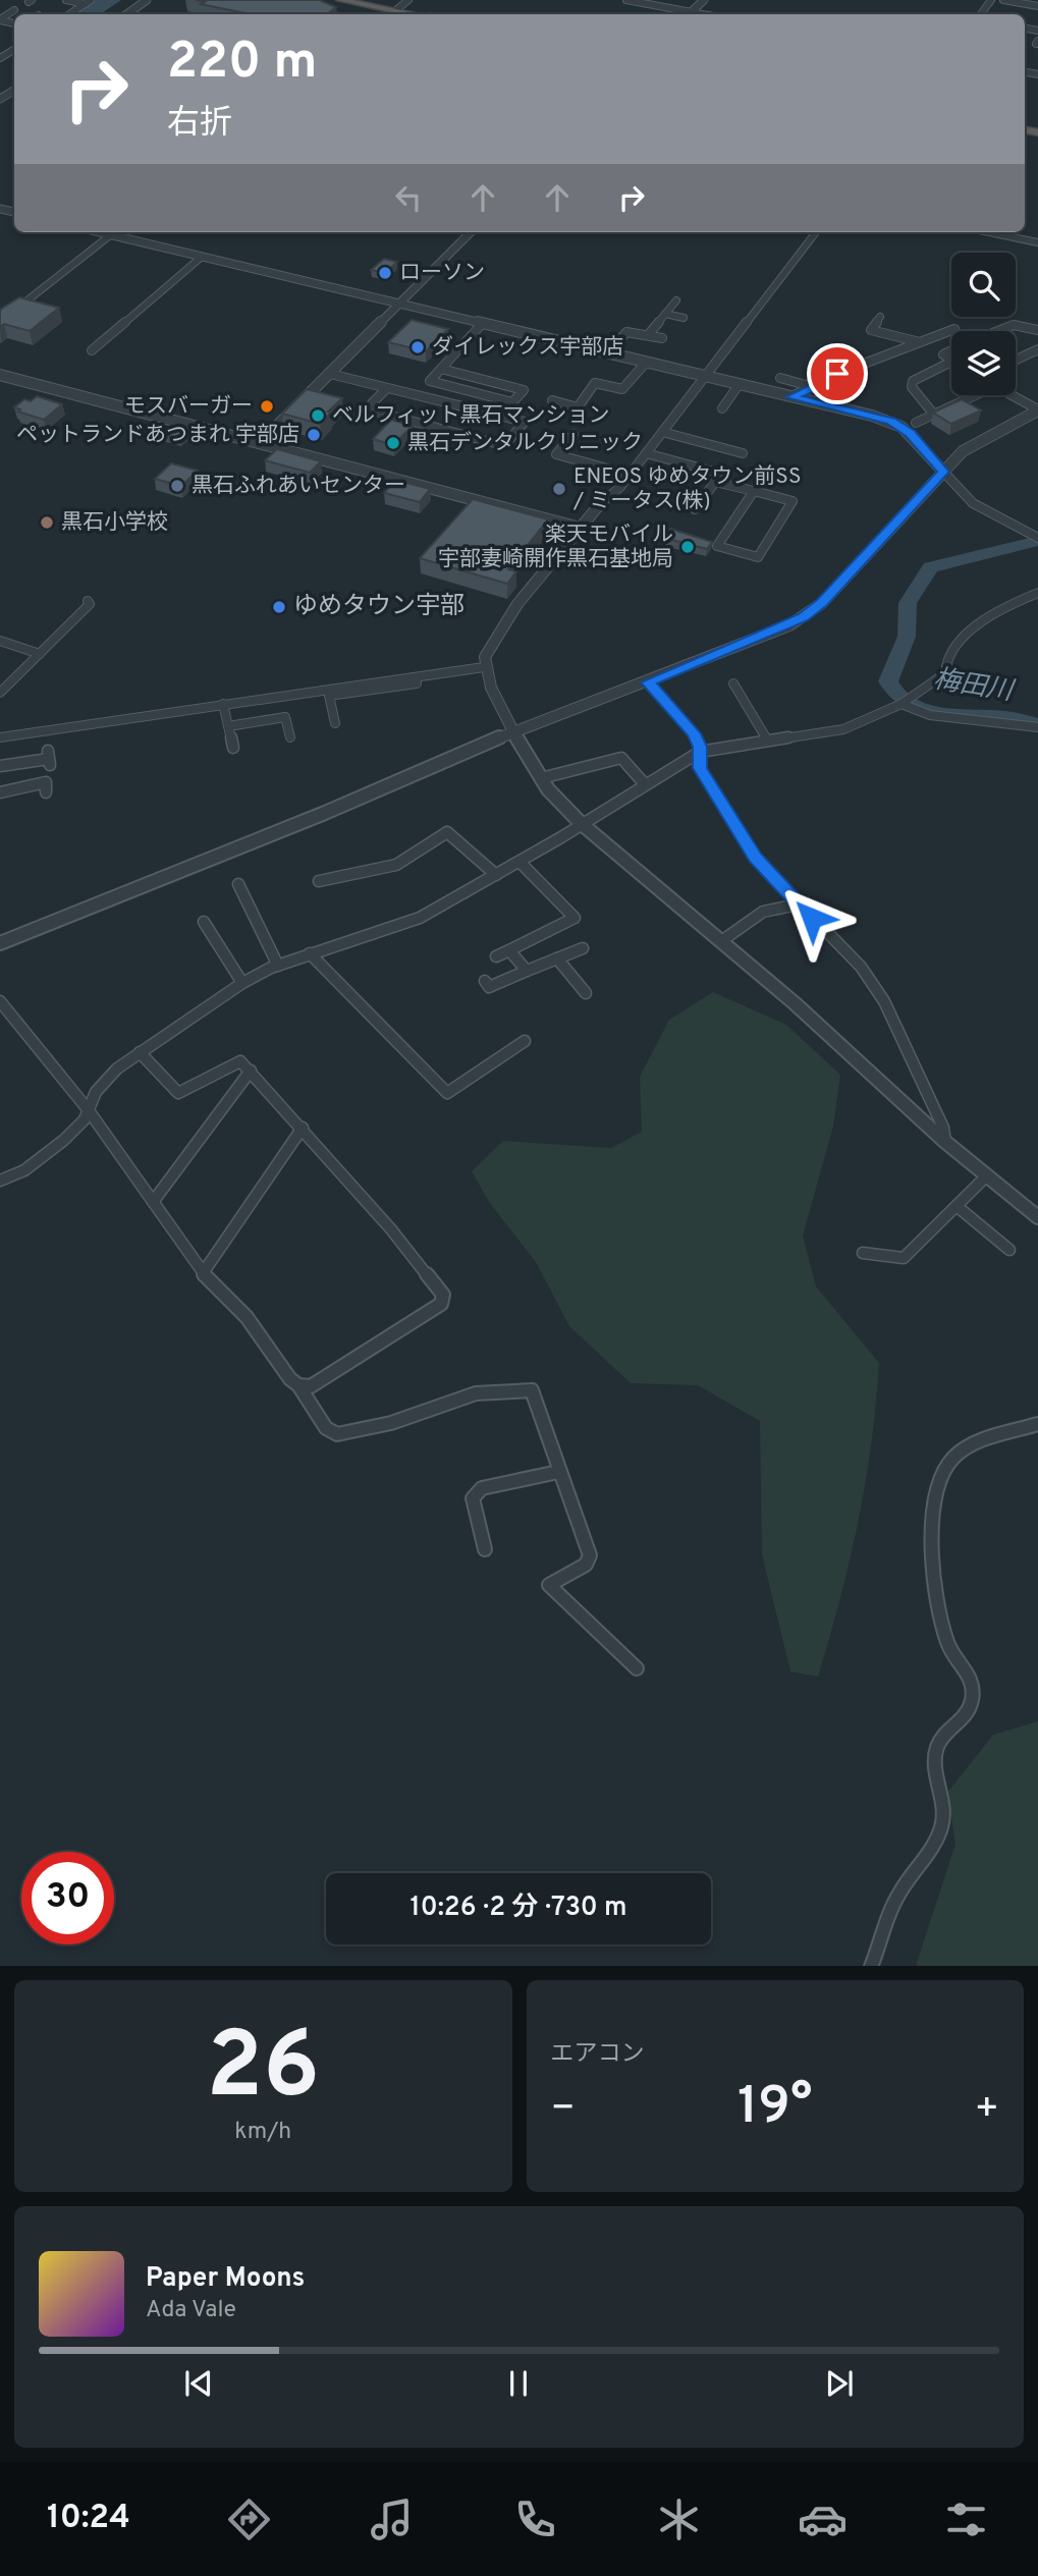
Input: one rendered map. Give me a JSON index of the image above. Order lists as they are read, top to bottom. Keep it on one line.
{"water":["梅田川"],"places":["ローソン","ダイレックス宇部店","モスバーガー","ベルフィット黒石マンション","ペットランドあつまれ 宇部店","黒石デンタルクリニック","黒石ふれあいセンター","ENEOS ゆめタウン前SS / ミータス(株)","黒石小学校","楽天モバイル 宇部妻崎開作黒石基地局","ゆめタウン宇部"],"page":{"turn":["220 m","右折"],"limit":"30","trip":"10:26 · 2 分 · 730 m","tile":[["26","km/h"],"エアコン"],"heat":["−","19°","+"],"song":["Paper Moons","Ada Vale"],"tabs":"10:24"}}
